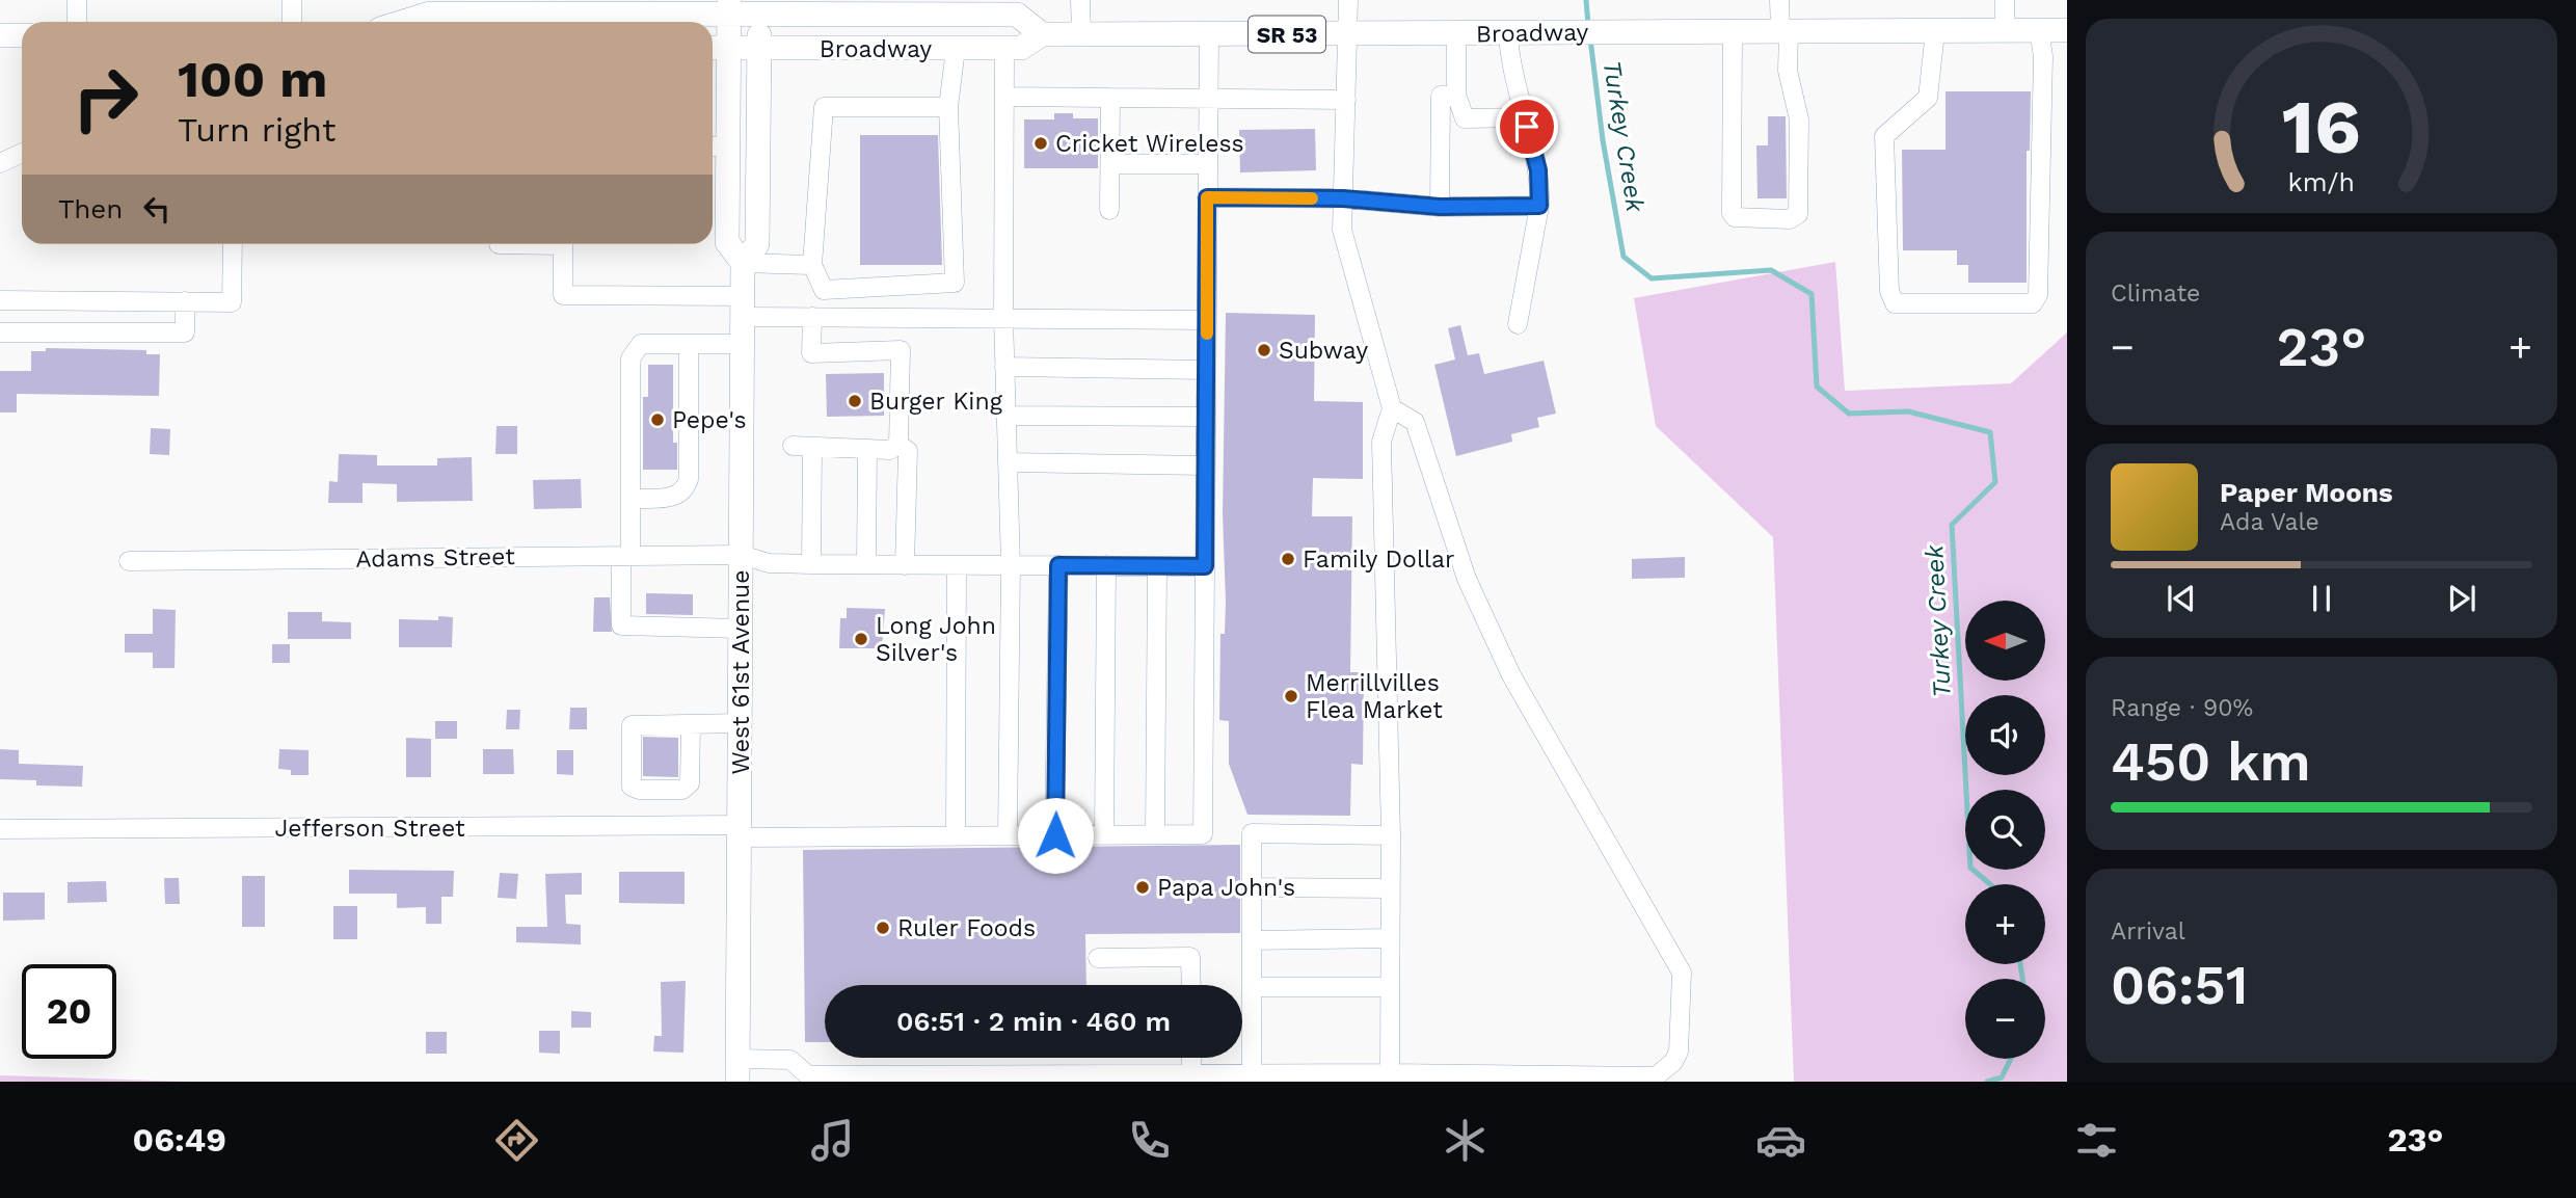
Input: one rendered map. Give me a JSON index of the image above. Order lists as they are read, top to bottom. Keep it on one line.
{"streets":{"main road":["Broadway","SR 53","West 61st Avenue"],"street":["Adams Street","Jefferson Street"]},"crossings":[["Broadway","West 61st Avenue"],["Adams Street","West 61st Avenue"],["Adams Street","Jefferson Street"],["West 61st Avenue","Jefferson Street"]],"water":["Turkey Creek"],"places":["Cricket Wireless","Subway","Burger King","Pepe's","Family Dollar","Long John Silver's","Merrillvilles Flea Market","Papa John's","Ruler Foods"],"north":"left","page":{"turn":["100 m","Turn right"],"then":"Then","tile":["Climate",["Range · 90%","450 km"],["Arrival","06:51"]],"heat":["−","23°","+"],"song":["Paper Moons","Ada Vale"],"map_buttons":["+","−"],"limit":"20","trip":"06:51 · 2 min · 460 m","tabs":["06:49","23°"],"gauge":["16","km/h"]}}
